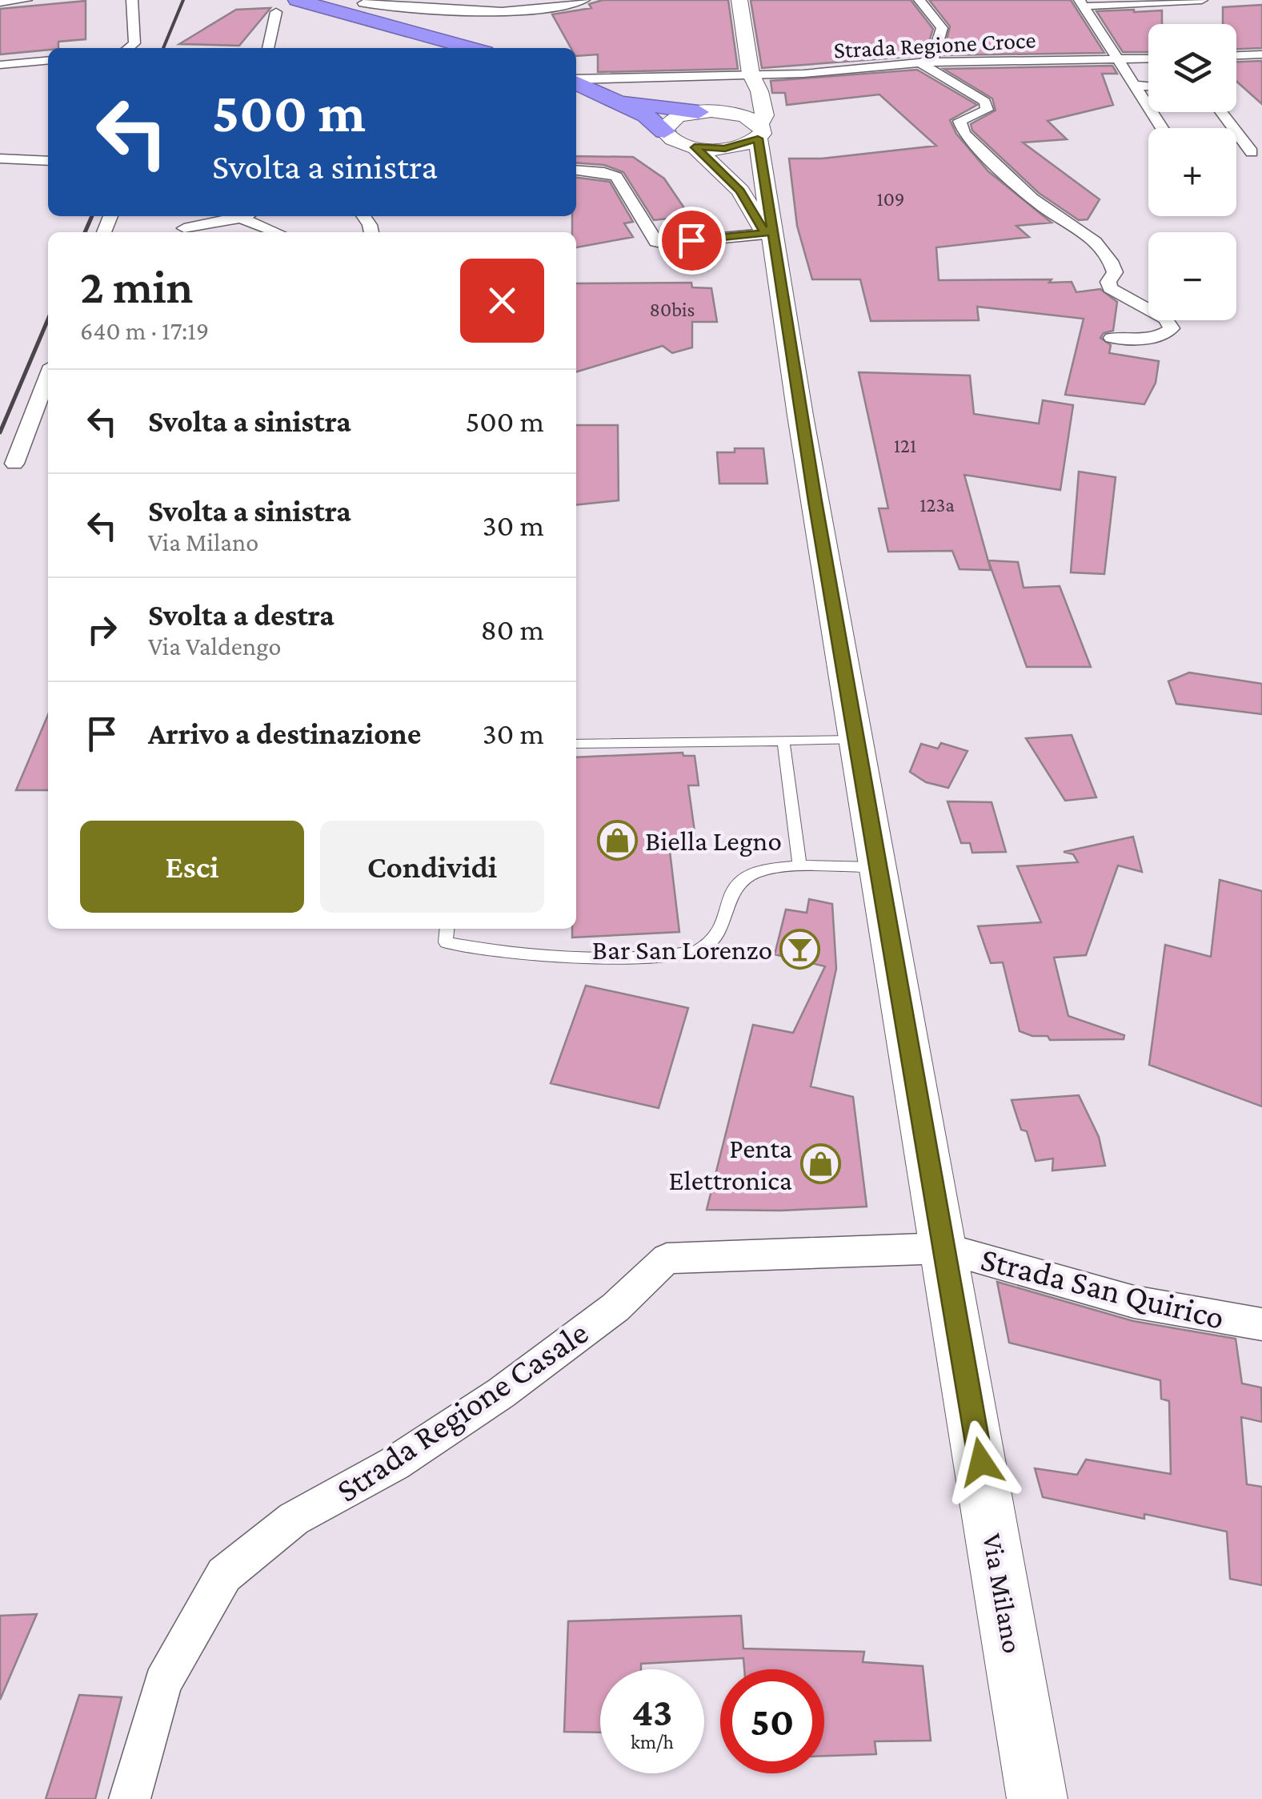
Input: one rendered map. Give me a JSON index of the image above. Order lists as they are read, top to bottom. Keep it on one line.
{"streets":{"main road":["Via Milano"],"street":["Strada Regione Croce","Strada San Quirico","Strada Regione Casale"]},"crossings":[["Strada Regione Croce","Via Milano"],["Strada San Quirico","Strada Regione Casale"],["Strada San Quirico","Via Milano"],["Strada Regione Casale","Via Milano"]],"places":{"shop":["Biella Legno","Penta Elettronica"],"bar":["Bar San Lorenzo"]},"house_numbers":["109","80bis","121","123a"],"page":{"map_buttons":["+","−"],"turn":["500 m","Svolta a sinistra"],"heading":["2 min","640 m · 17:19"],"list":[{"name":"Svolta a sinistra","value":"500 m"},{"name":"Svolta a sinistra","note":"Via Milano","value":"30 m"},{"name":"Svolta a destra","note":"Via Valdengo","value":"80 m"},{"name":"Arrivo a destinazione","value":"30 m"}],"buttons":["Esci","Condividi"],"speed":"43 km/h","limit":"50"}}
